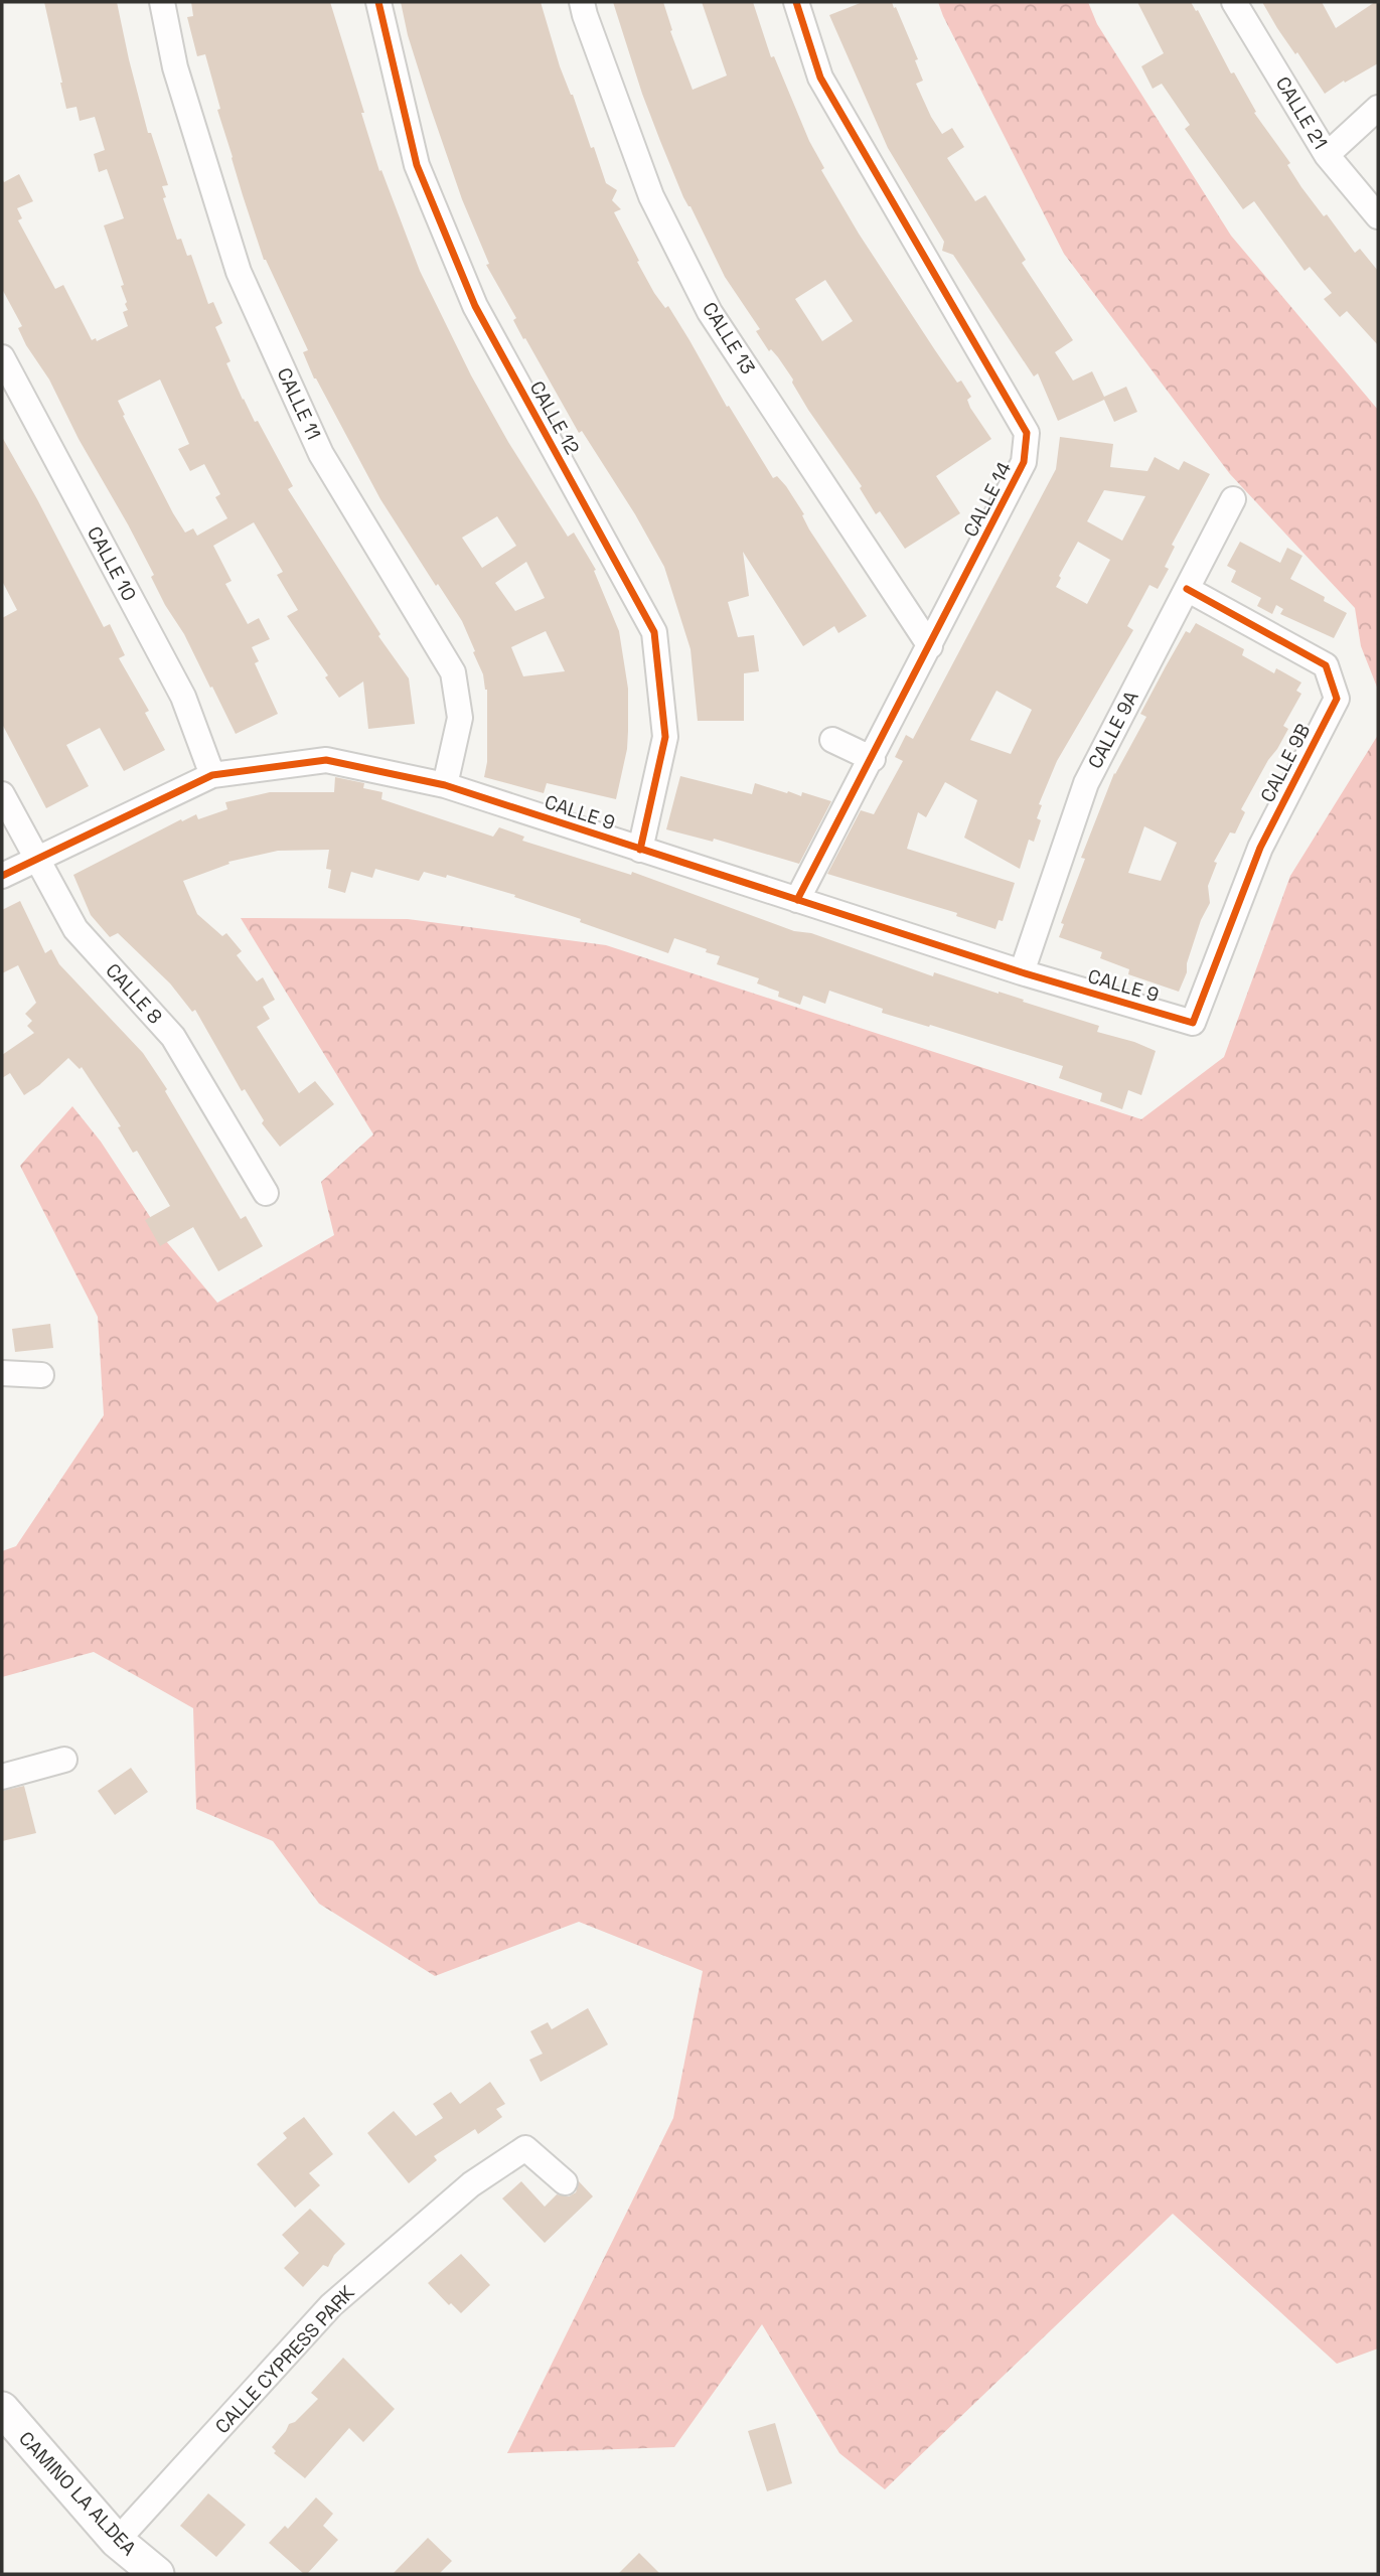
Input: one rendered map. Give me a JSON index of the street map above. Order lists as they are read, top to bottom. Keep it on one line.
{"streets":{"street":["CALLE 21","CALLE 13","CALLE 11","CALLE 12","CALLE 14","CALLE 10","CALLE 9A","CALLE 9B","CALLE 9","CALLE 8","CALLE CYPRESS PARK","CAMINO LA ALDEA"]},"crossings":[["CALLE 13","CALLE 14"],["CALLE 11","CALLE 9"],["CALLE 12","CALLE 9"],["CALLE 14","CALLE 9"],["CALLE 10","CALLE 9"],["CALLE 9A","CALLE 9B"],["CALLE 9A","CALLE 9"],["CALLE 9B","CALLE 9"],["CALLE 9","CALLE 8"],["CALLE CYPRESS PARK","CAMINO LA ALDEA"]]}
